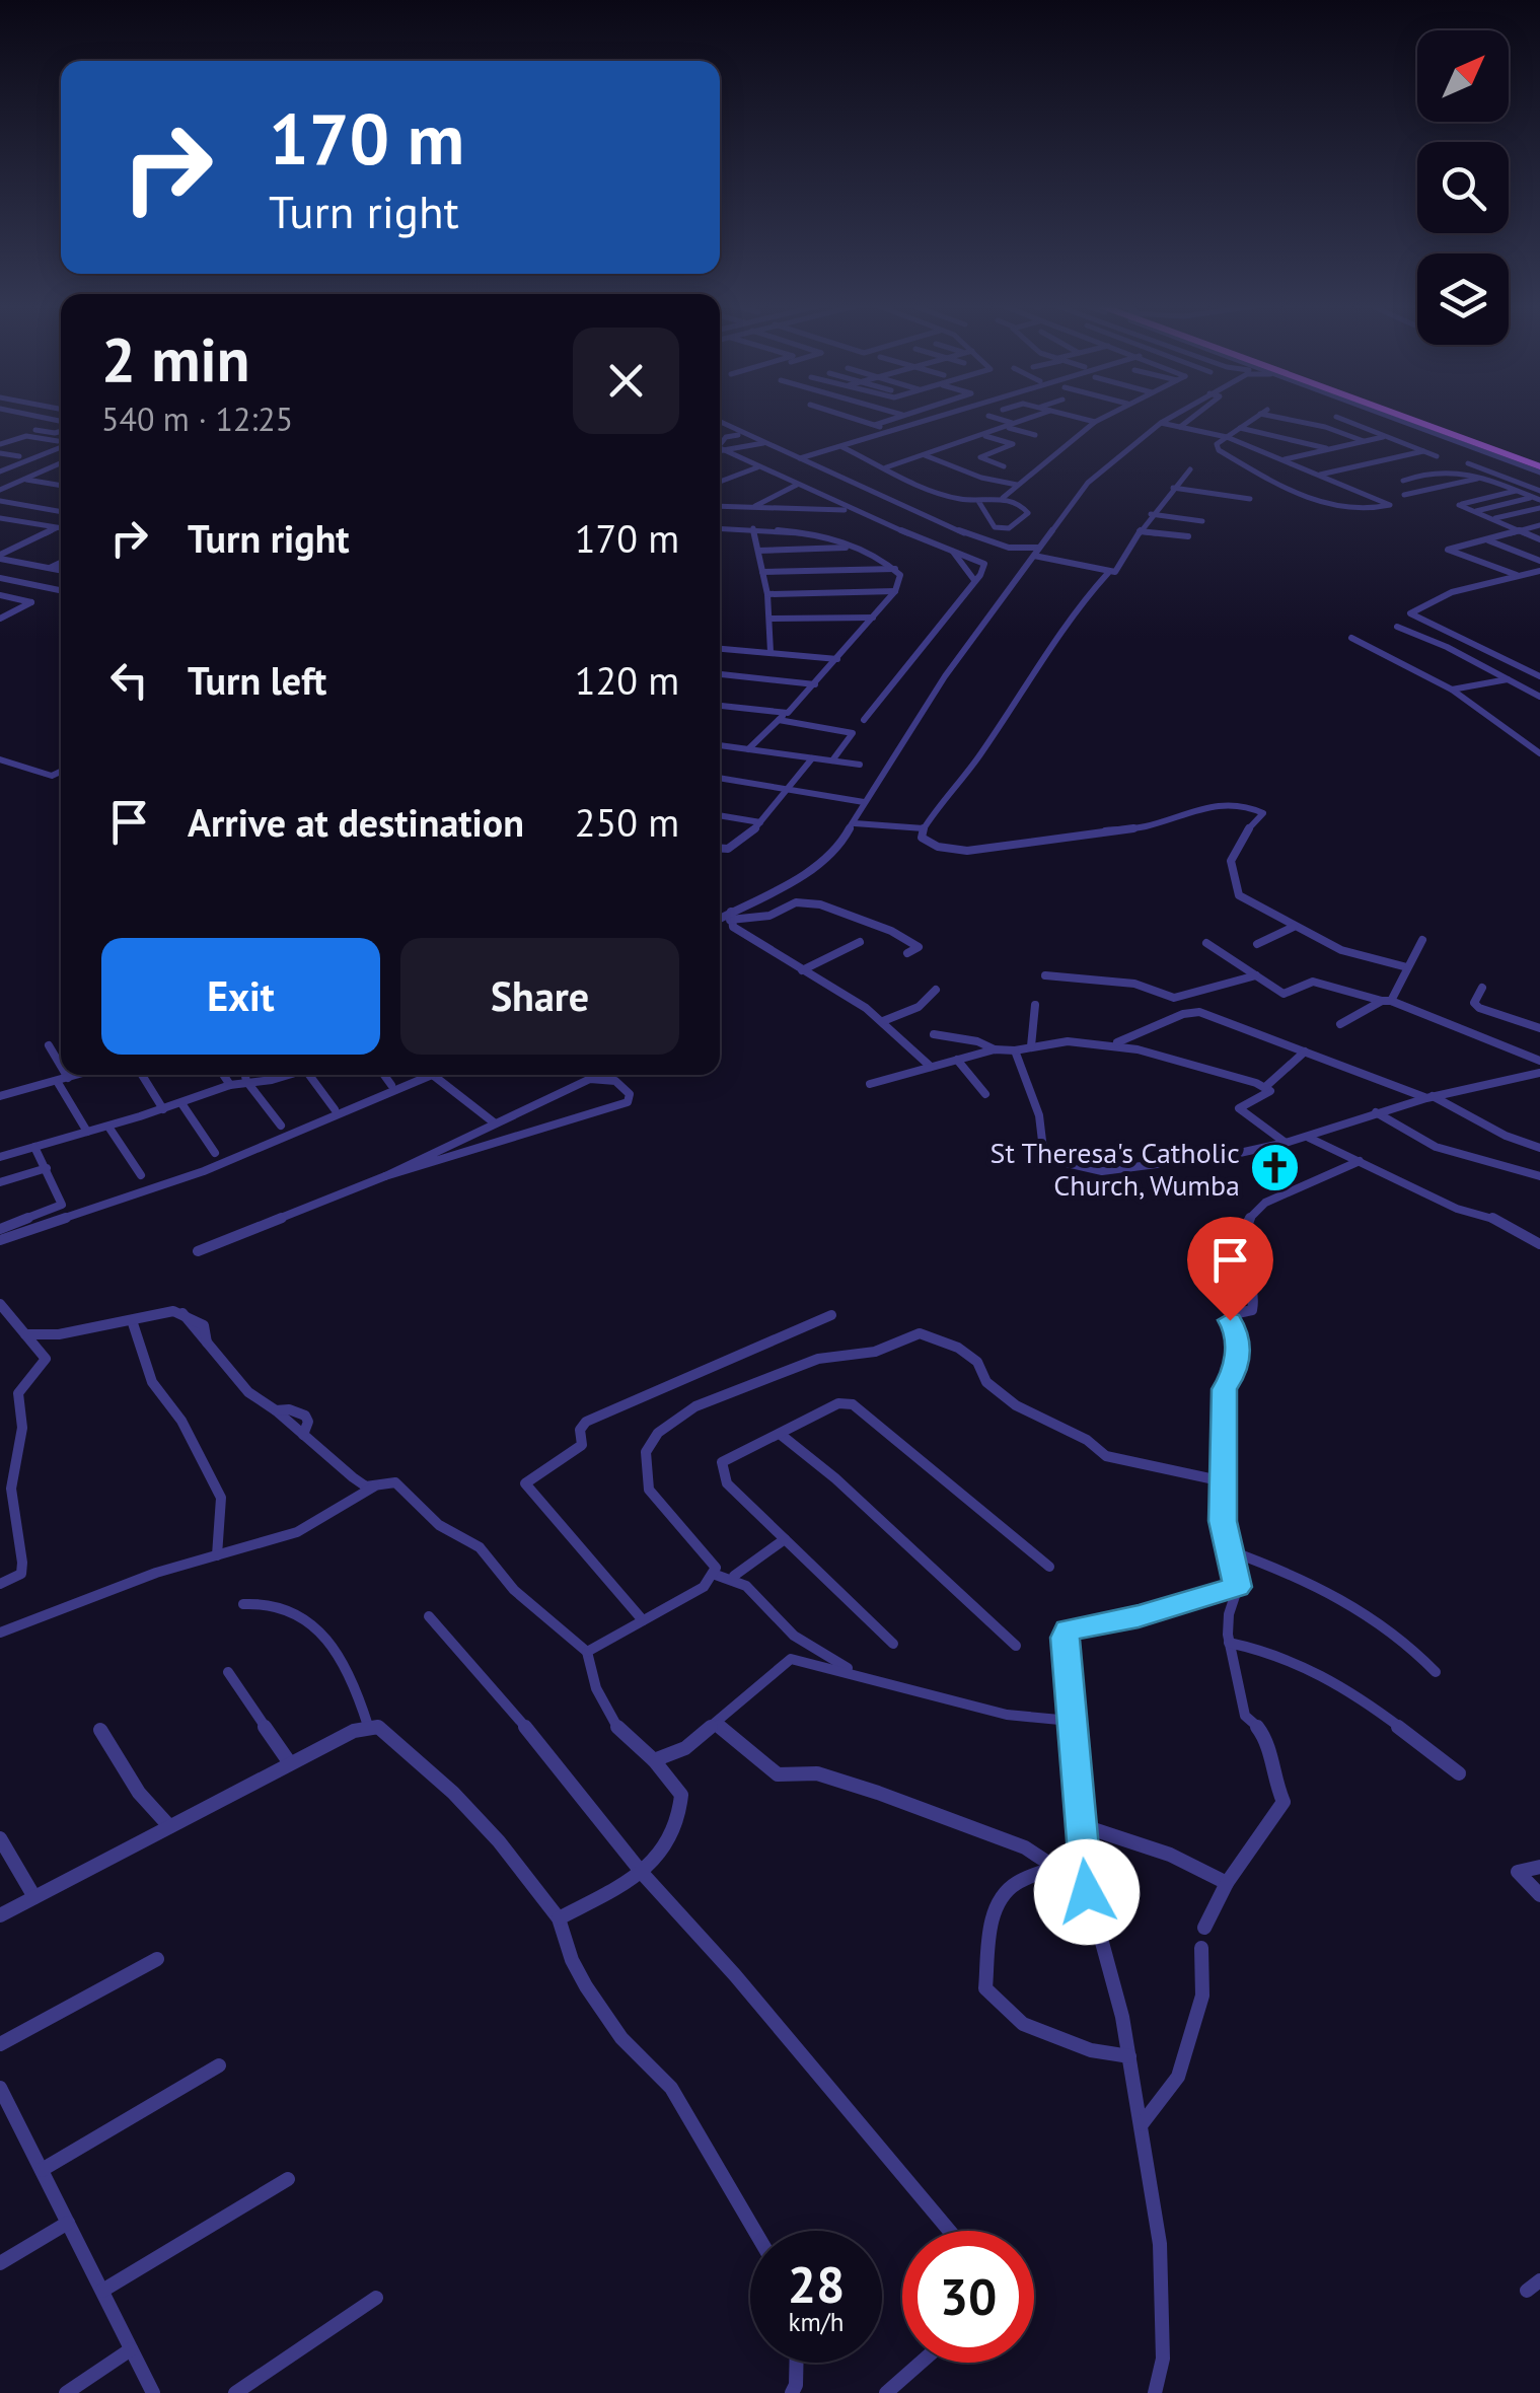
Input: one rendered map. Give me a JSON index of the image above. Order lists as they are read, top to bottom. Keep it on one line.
{"places":{"church":["St Theresa's Catholic Church, Wumba"]},"north":"top right","page":{"turn":["170 m","Turn right"],"heading":["2 min","540 m · 12:25"],"list":[{"name":"Turn right","value":"170 m"},{"name":"Turn left","value":"120 m"},{"name":"Arrive at destination","value":"250 m"}],"buttons":["Exit","Share"],"speed":"28 km/h","limit":"30"}}
